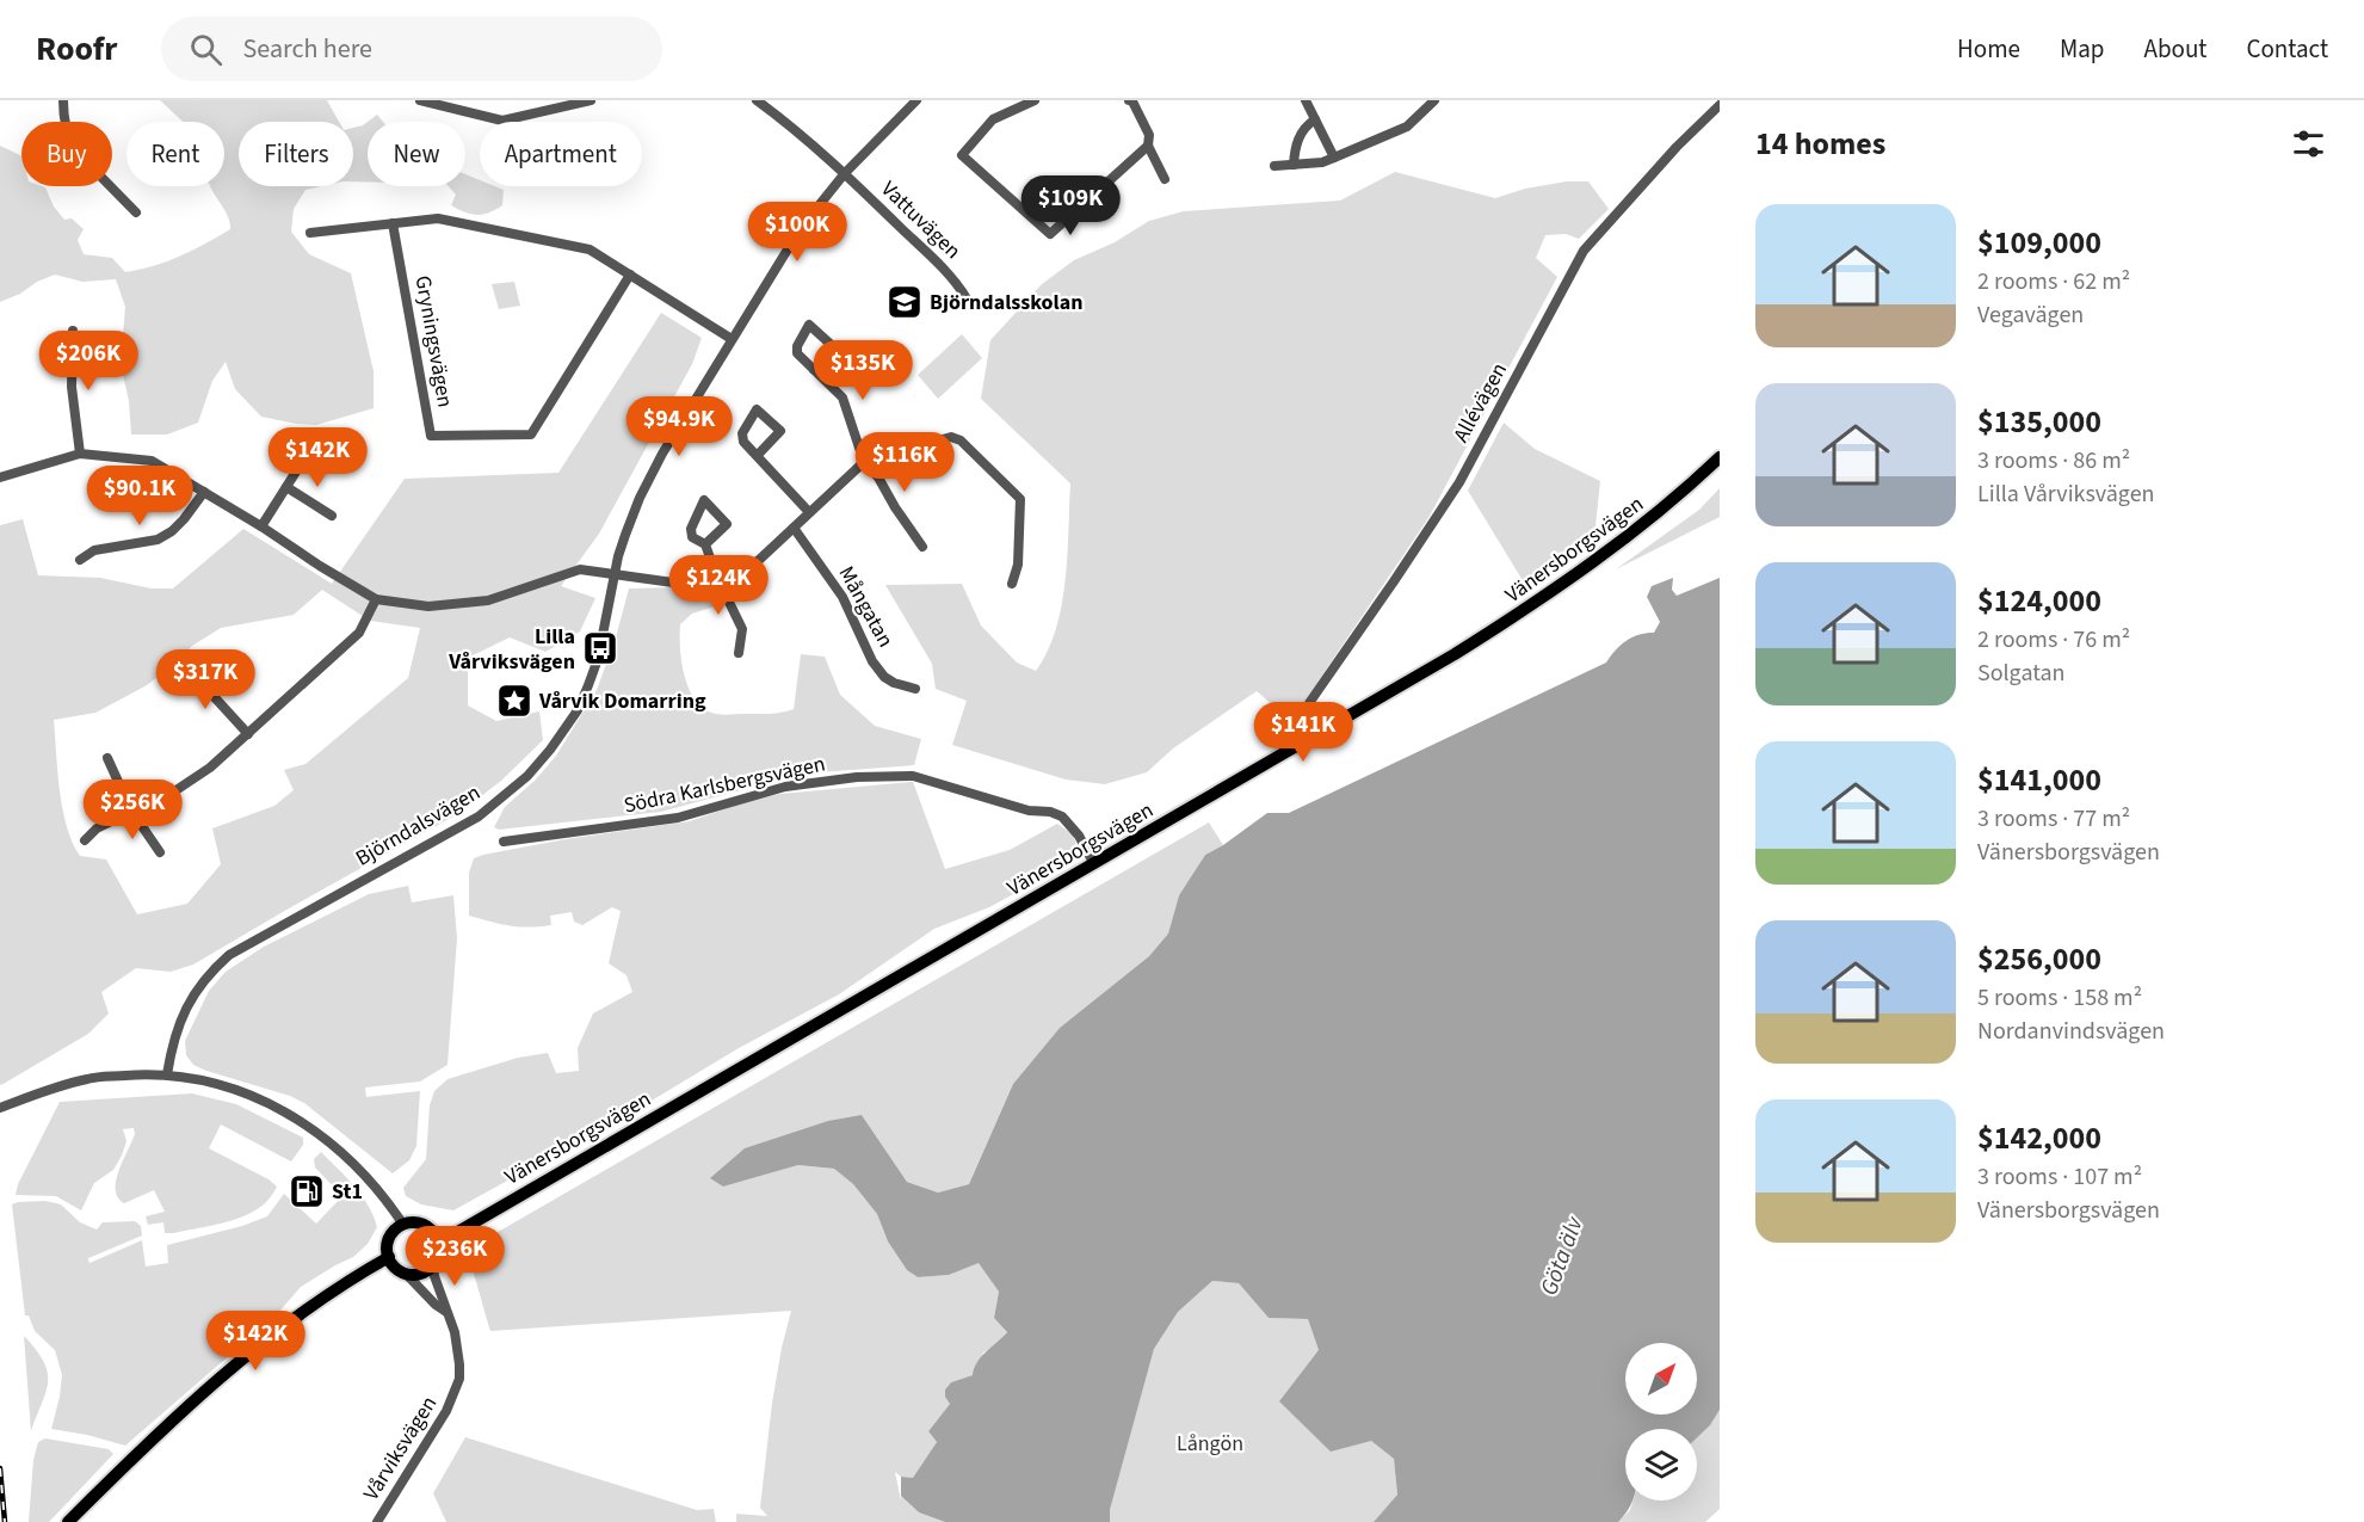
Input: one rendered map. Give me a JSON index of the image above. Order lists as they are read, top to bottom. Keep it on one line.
{"streets":{"main road":["Vänersborgsvägen"],"street":["Vattuvägen","Gryningsvägen","Allévägen","Mångatan","Södra Karlsbergsvägen","Björndalsvägen","Vårviksvägen"]},"crossings":[["Vattuvägen","Björndalsvägen"],["Allévägen","Vänersborgsvägen"],["Vänersborgsvägen","Södra Karlsbergsvägen"],["Vänersborgsvägen","Vårviksvägen"]],"water":["Göta älv"],"parks":["Långön"],"places":{"school or university":["Björndalsskolan"],"bus stop":["Lilla Vårviksvägen"],"place":["Vårvik Domarring"],"fuel station":["St1"]},"north":"top right","page":{"header":"Roofr","search":"Search here","nav":["Home","Map","About","Contact"],"heading":"14 homes","chip":["Buy","Rent","Filters","New","Apartment"],"price":["$109K","$100K","$206K","$135K","$94.9K","$142K","$116K","$90.1K","$124K","$317K","$141K","$256K","$236K","$142K"],"list":[{"name":"$109,000","note":"2 rooms · 62 m² · Vegavägen"},{"name":"$135,000","note":"3 rooms · 86 m² · Lilla Vårviksvägen"},{"name":"$124,000","note":"2 rooms · 76 m² · Solgatan"},{"name":"$141,000","note":"3 rooms · 77 m² · Vänersborgsvägen"},{"name":"$256,000","note":"5 rooms · 158 m² · Nordanvindsvägen"},{"name":"$142,000","note":"3 rooms · 107 m² · Vänersborgsvägen"}]}}
